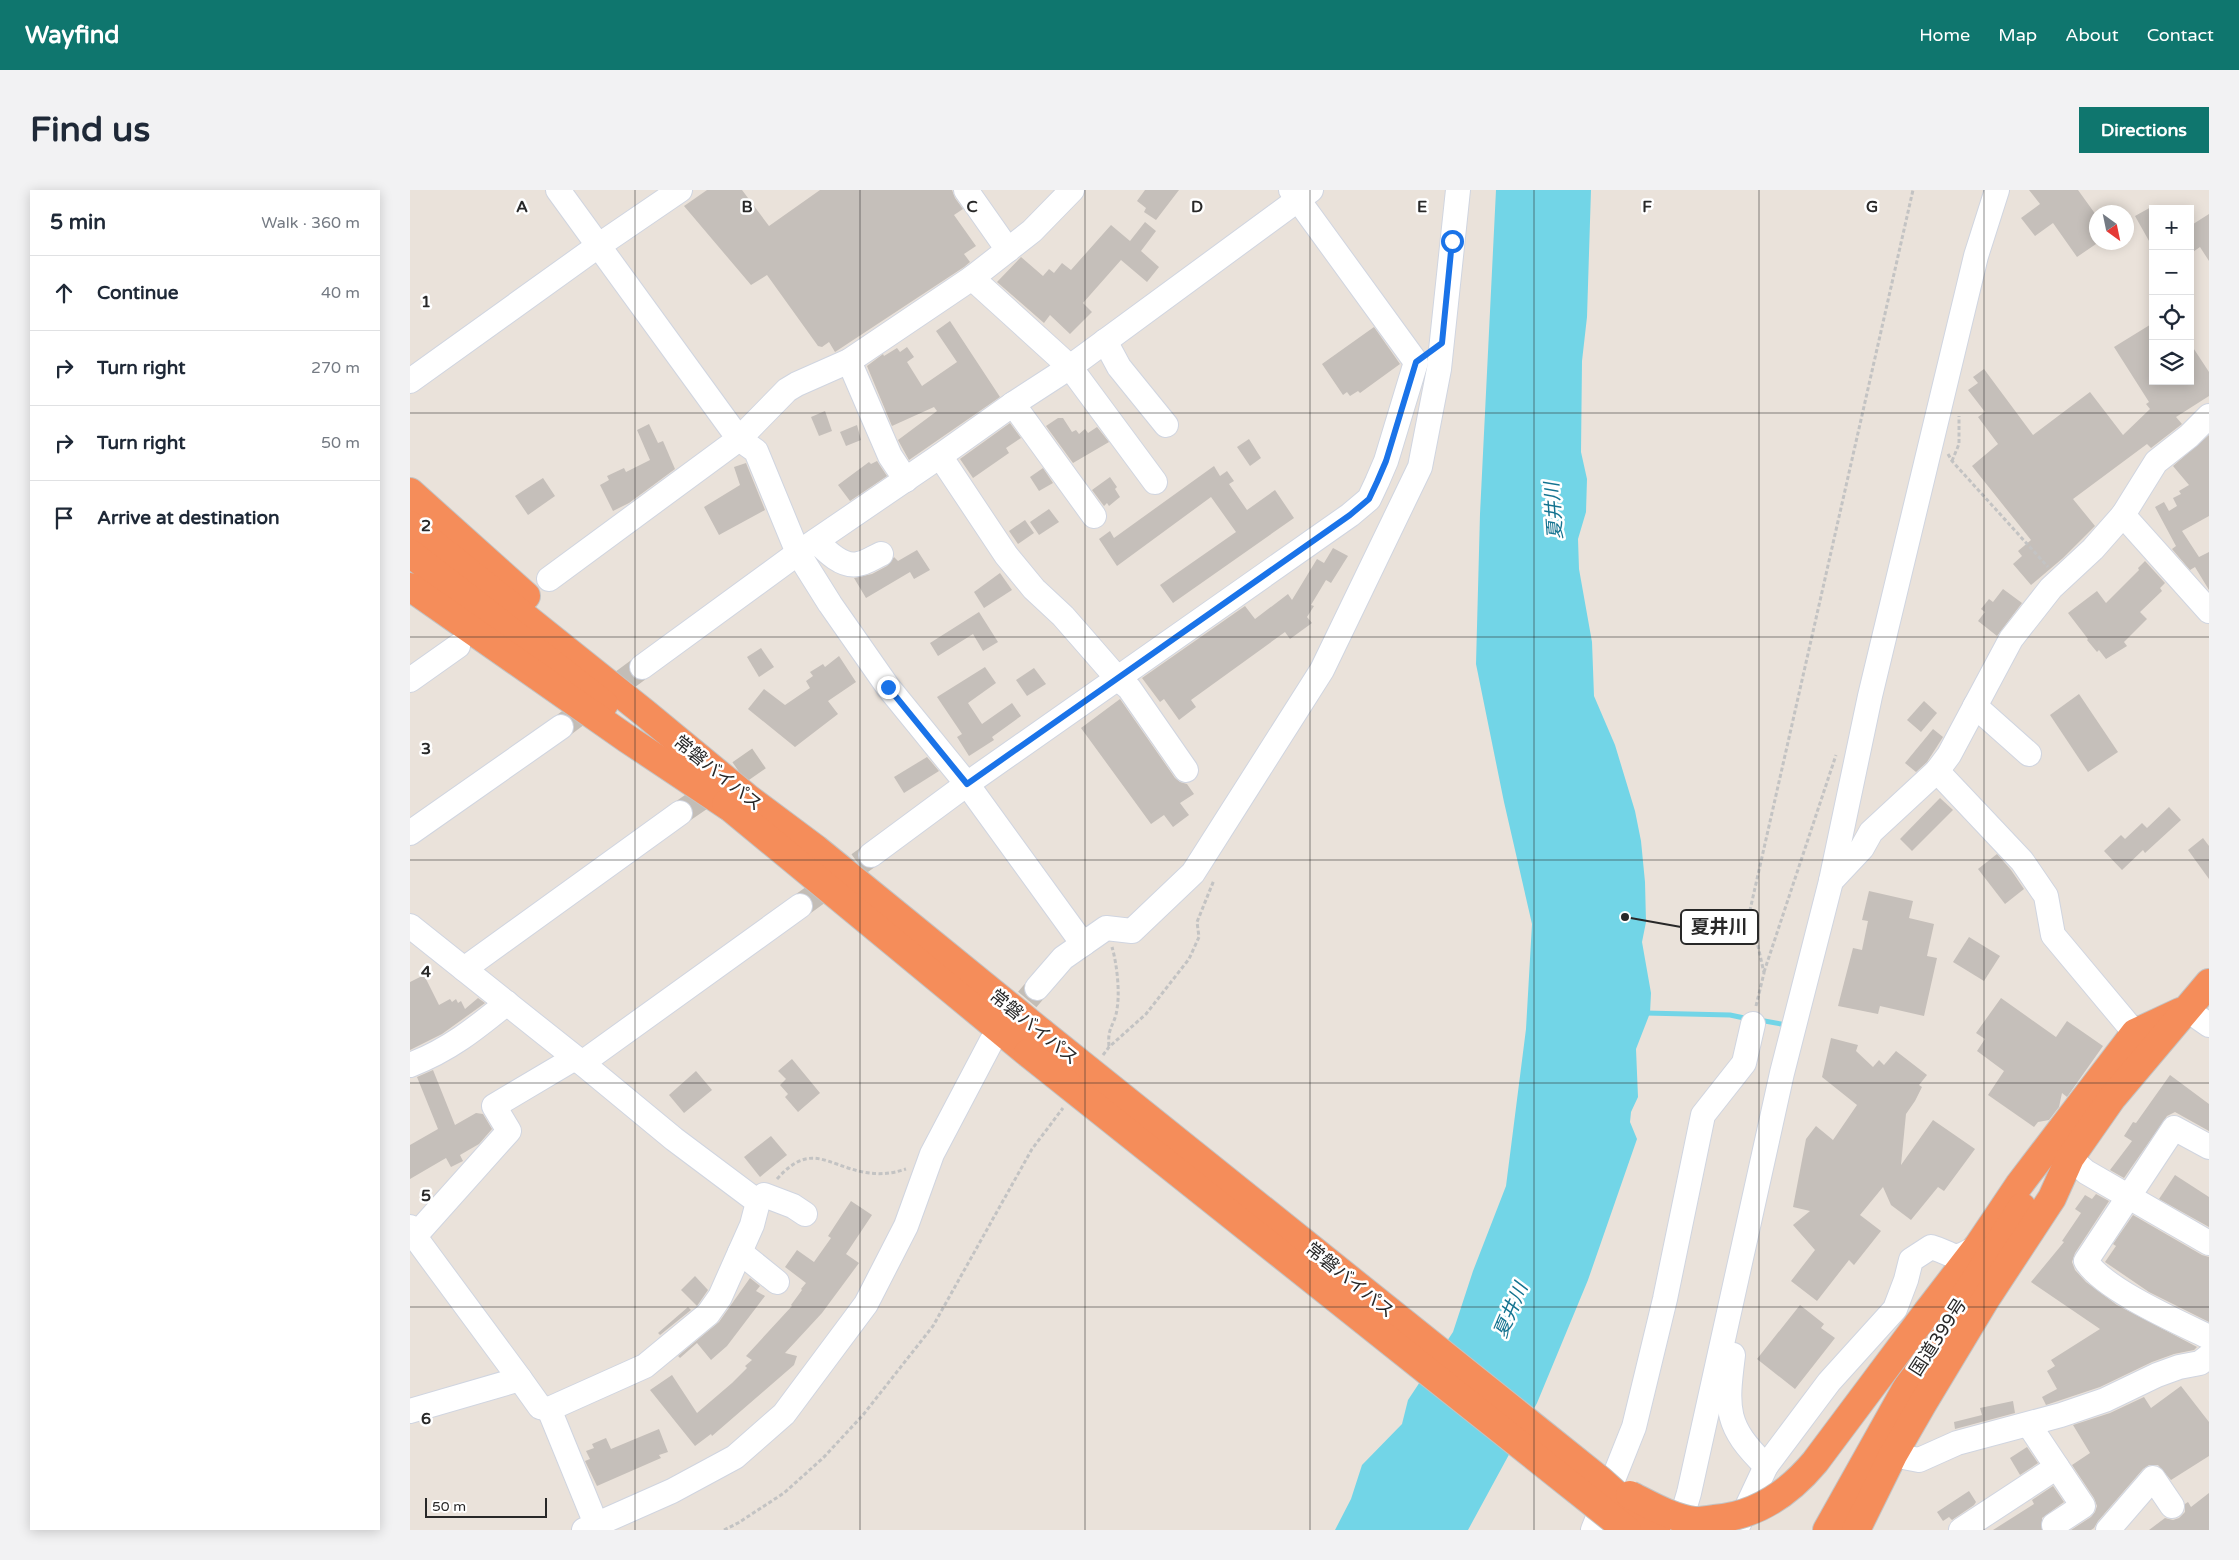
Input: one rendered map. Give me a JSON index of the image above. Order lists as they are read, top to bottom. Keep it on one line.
{"streets":{"highway":["常磐バイパス","国道399号"]},"water":["夏井川"],"places":["夏井川"],"scale_bar":"50 m","north":"bottom right","page":{"header":"Wayfind","nav":["Home","Map","About","Contact"],"buttons":"Directions","title":"Find us","heading":["5 min","Walk · 360 m"],"map_buttons":["+","−"],"list":[["Continue","40 m"],["Turn right","270 m"],["Turn right","50 m"],"Arrive at destination"],"scale":"50 m"},"grid":{"columns":["A","B","C","D","E","F","G"],"rows":["1","2","3","4","5","6"]}}
